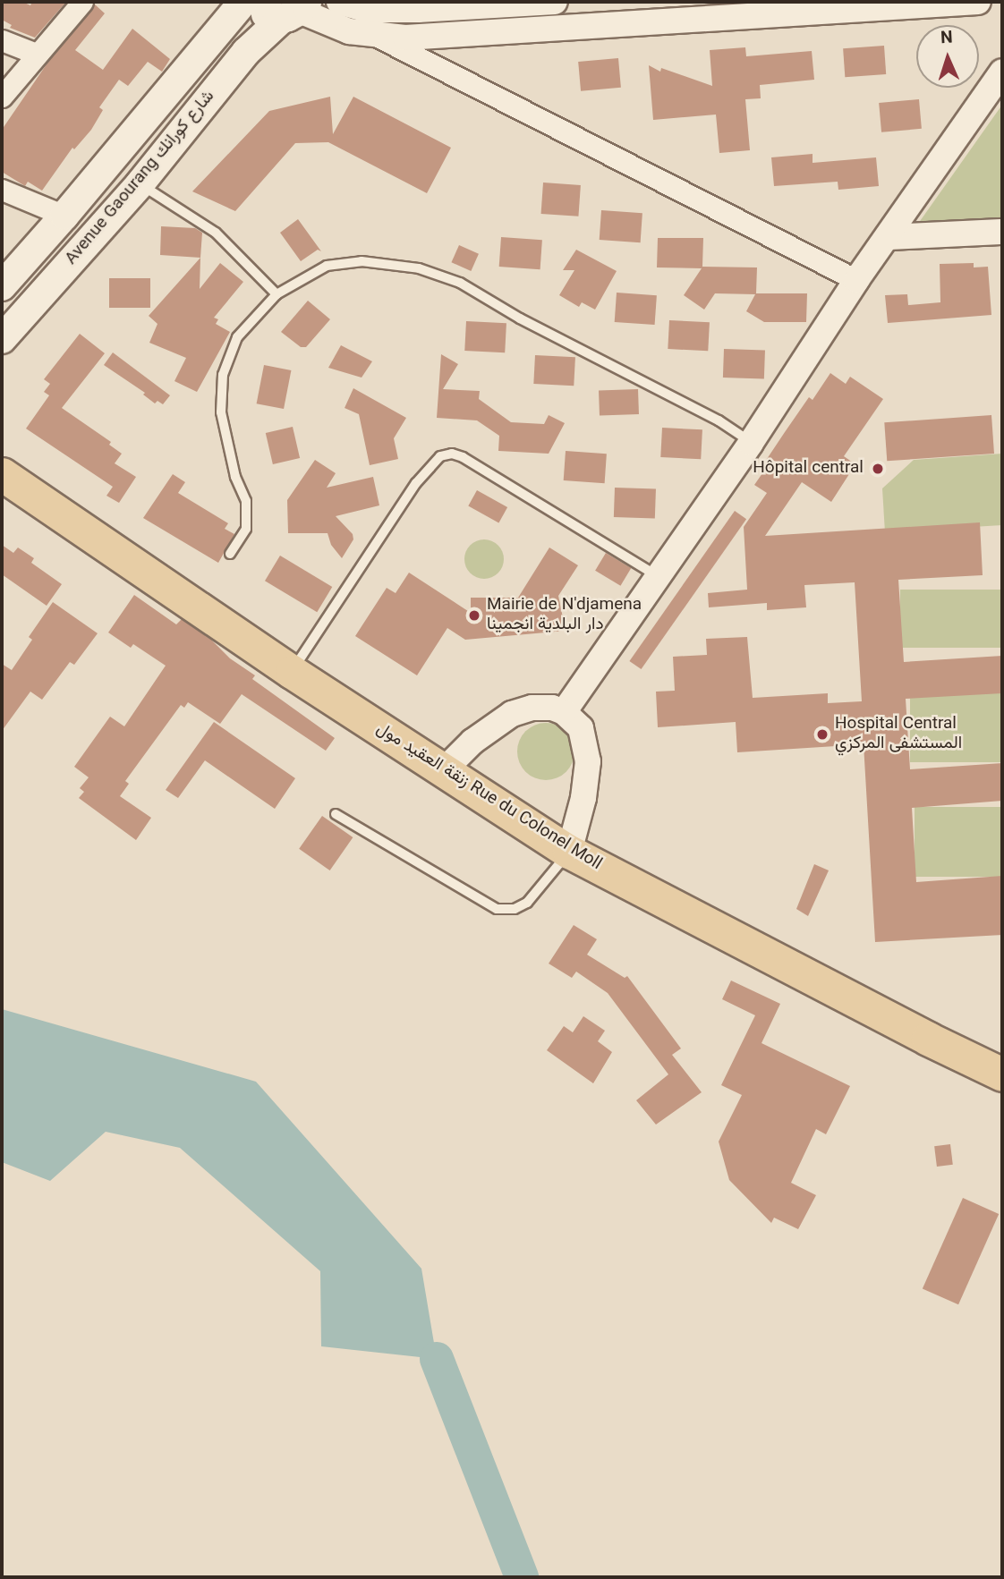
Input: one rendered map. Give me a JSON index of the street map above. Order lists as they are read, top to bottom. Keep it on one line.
{"streets":{"main road":["Avenue Gaourang شارع كورانك","زنقة العقيد مول Rue du Colonel Moll"]},"places":["Hôpital central","Mairie de N'djamena دار البلدية انجمينا","Hospital Central المستشفى المركزي"],"north":"top"}
